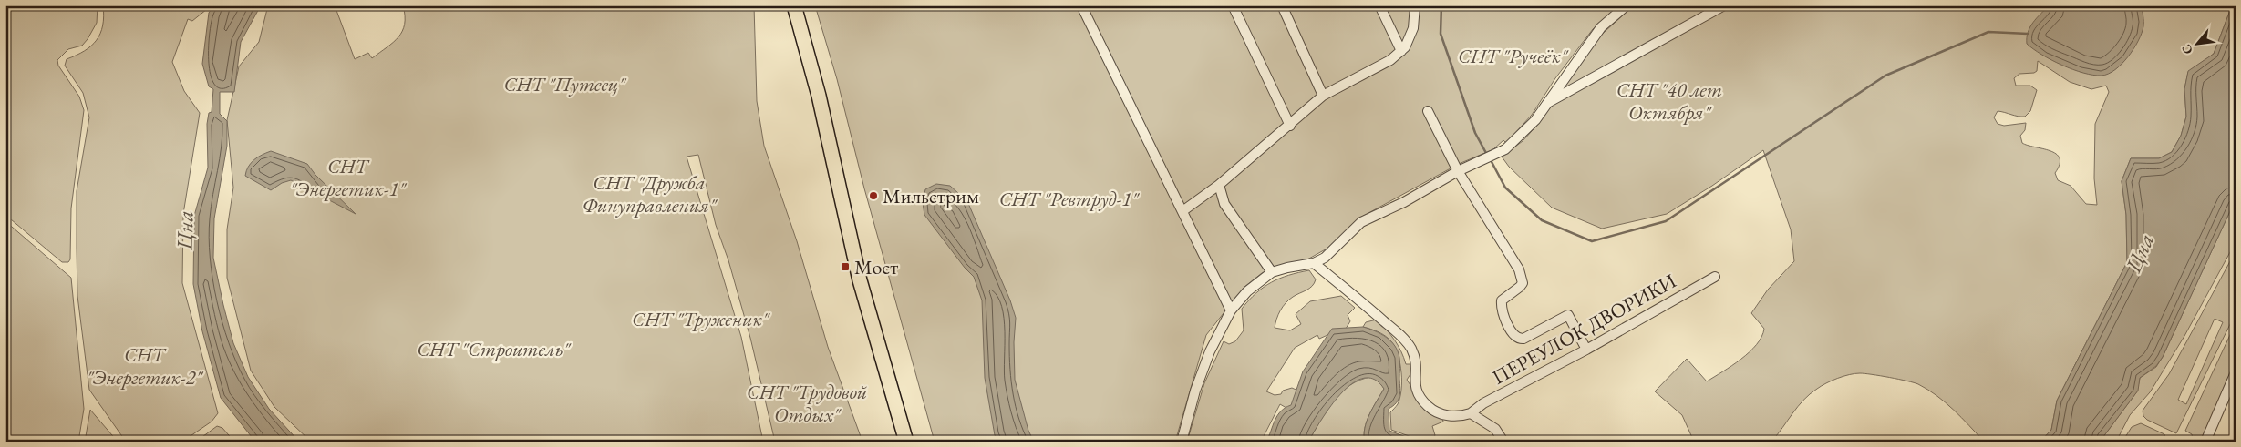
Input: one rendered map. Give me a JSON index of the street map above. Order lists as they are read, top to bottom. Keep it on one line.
{"streets":{"street":["ПЕРЕУЛОК ДВОРИКИ"]},"water":["Цна"],"parks":["СНТ \"Ручеёк\"","СНТ \"Путеец\"","СНТ \"40 лет Октября\"","СНТ \"Энергетик-1\"","СНТ \"Дружба Финуправления\"","СНТ \"Ревтруд-1\"","СНТ \"Труженик\"","СНТ \"Строитель\"","СНТ \"Энергетик-2\"","СНТ \"Трудовой Отдых\""],"places":{"other":["Мильстрим"],"transit":["Мост"]},"north":"bottom left"}
